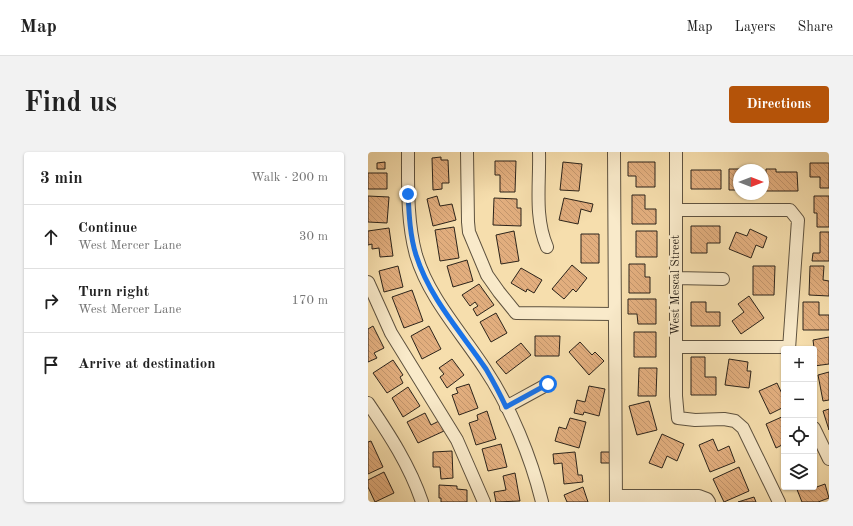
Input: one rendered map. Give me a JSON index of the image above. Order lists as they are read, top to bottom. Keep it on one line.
{"streets":{"street":["West Mescal Street"]},"north":"right","page":{"header":"Map","nav":["Map","Layers","Share"],"buttons":"Directions","title":"Find us","heading":["3 min","Walk · 200 m"],"list":[["Continue","West Mercer Lane","30 m"],["Turn right","West Mercer Lane","170 m"],"Arrive at destination"],"map_buttons":["+","−"]}}
